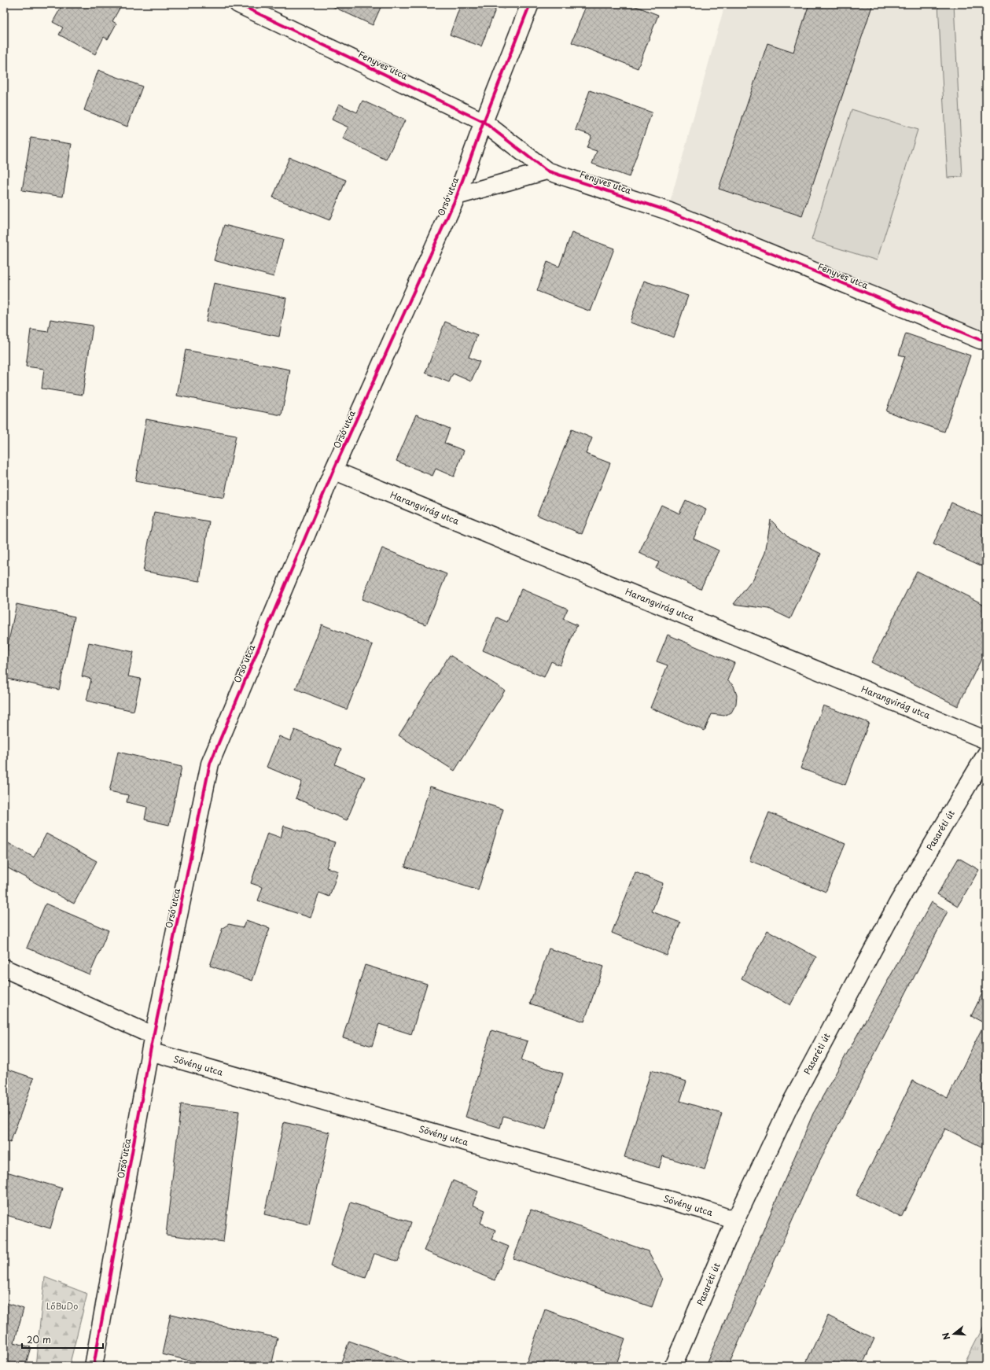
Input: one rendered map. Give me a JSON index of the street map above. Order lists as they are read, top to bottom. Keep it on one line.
{"streets":{"street":["Fenyves utca","Orsó utca","Harangvirág utca","Pasaréti út","Sövény utca"]},"crossings":[["Fenyves utca","Orsó utca"],["Orsó utca","Harangvirág utca"],["Orsó utca","Sövény utca"],["Pasaréti út","Sövény utca"]],"parks":["LőBuDo"],"scale_bar":"20 m","north":"left"}
